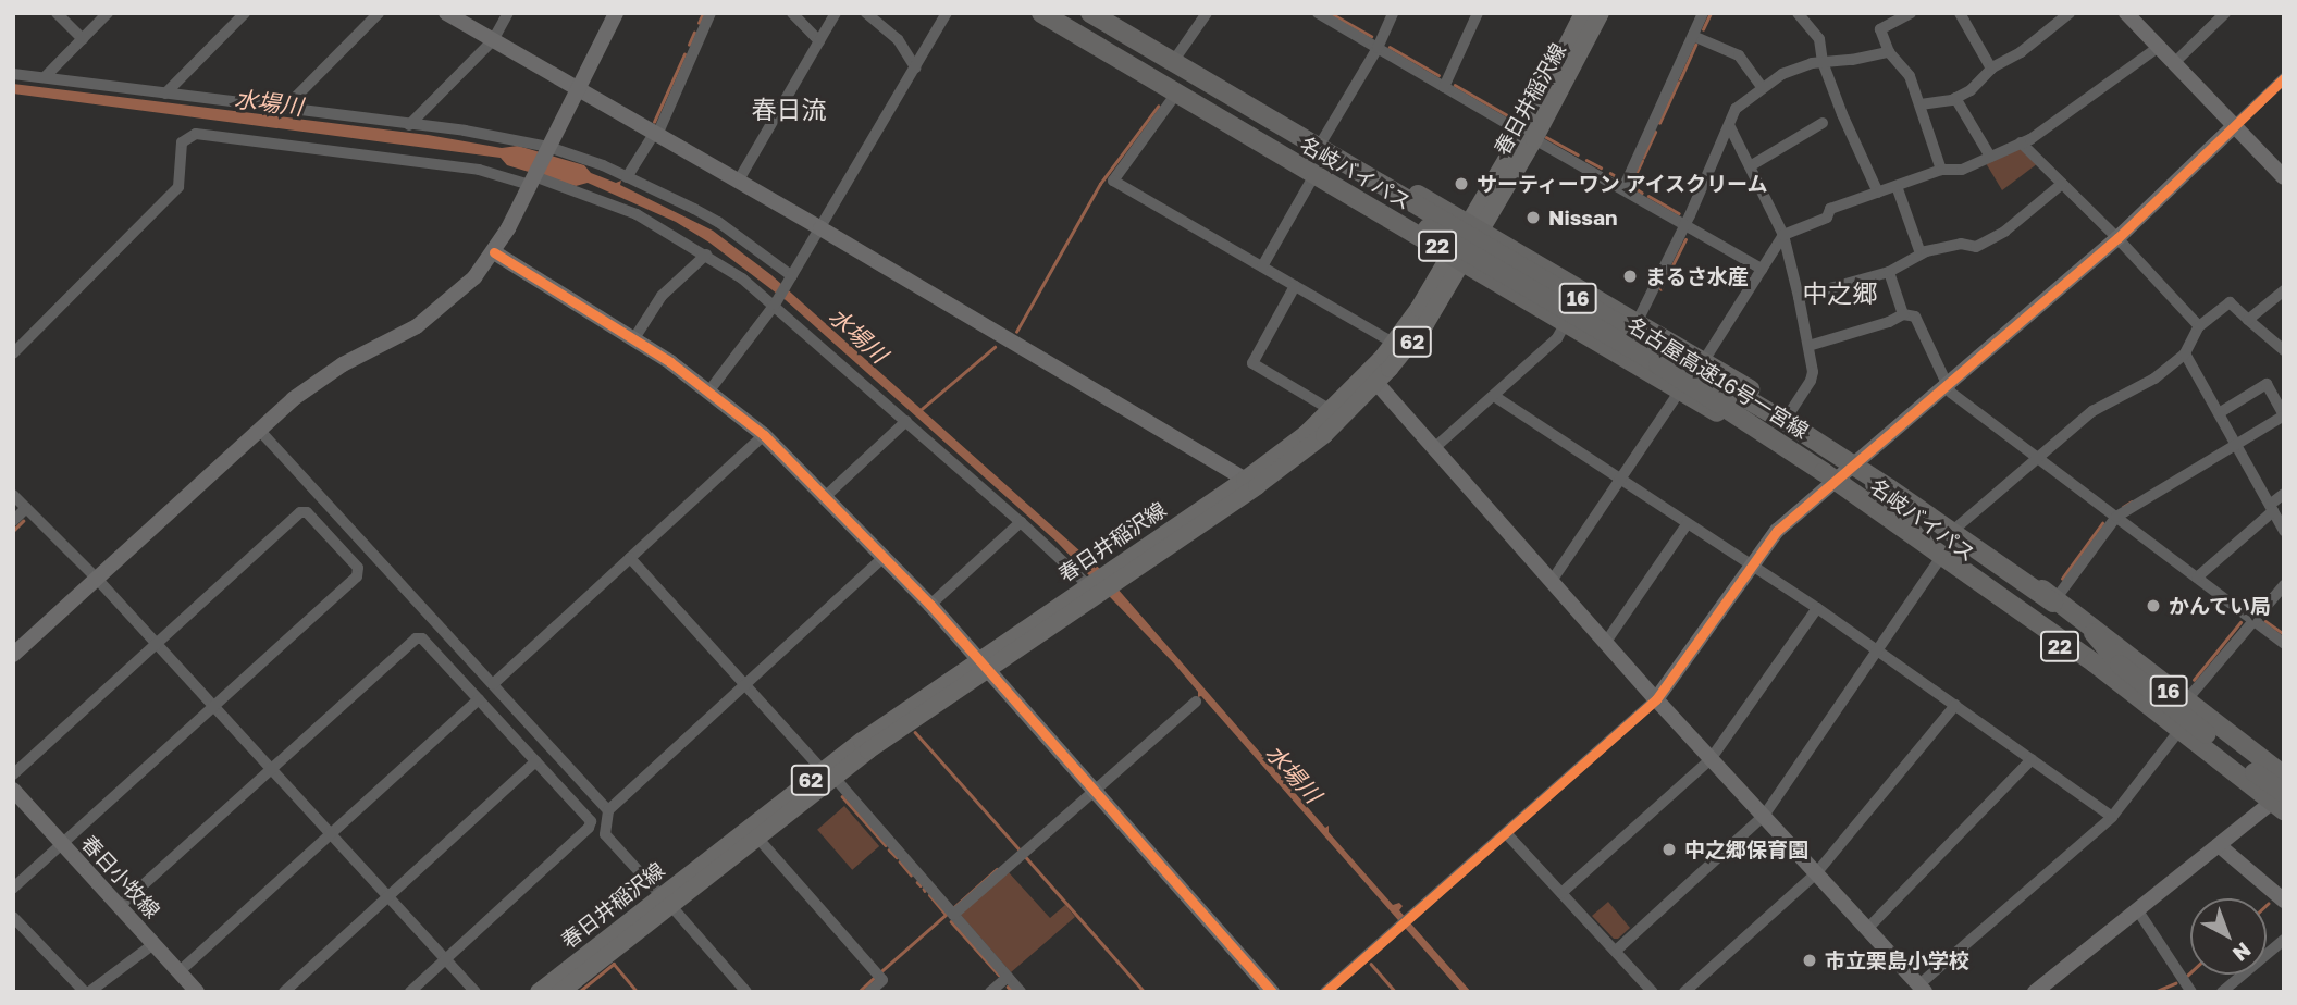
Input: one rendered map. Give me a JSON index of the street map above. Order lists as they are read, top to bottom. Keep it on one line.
{"streets":{"highway":["名岐バイパス","22","16","名古屋高速16号一宮線"],"main road":["春日井稲沢線","62"],"street":["春日小牧線"]},"crossings":[["春日井稲沢線","名岐バイパス"],["名岐バイパス","名古屋高速16号一宮線"]],"districts":["春日流","中之郷"],"water":["水場川"],"places":["サーティーワン アイスクリーム","Nissan","まるさ水産","かんてい局","中之郷保育園","市立栗島小学校"],"north":"bottom right"}
